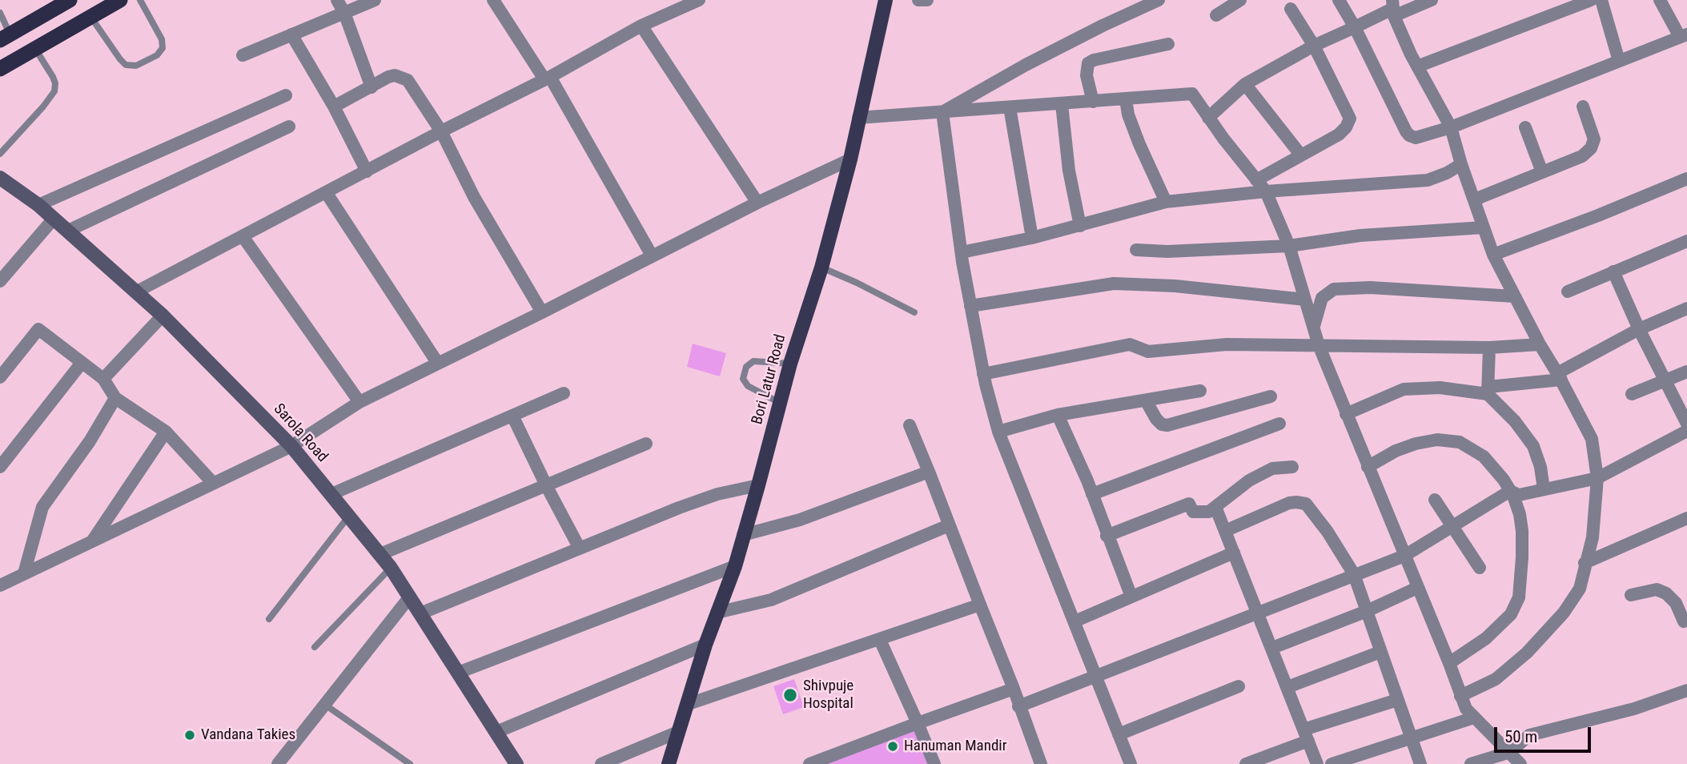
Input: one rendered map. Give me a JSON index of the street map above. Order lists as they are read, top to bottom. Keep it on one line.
{"streets":{"main road":["Bori Latur Road","Sarola Road"]},"places":["Shivpuje Hospital","Vandana Takies","Hanuman Mandir"],"scale_bar":"50 m"}
